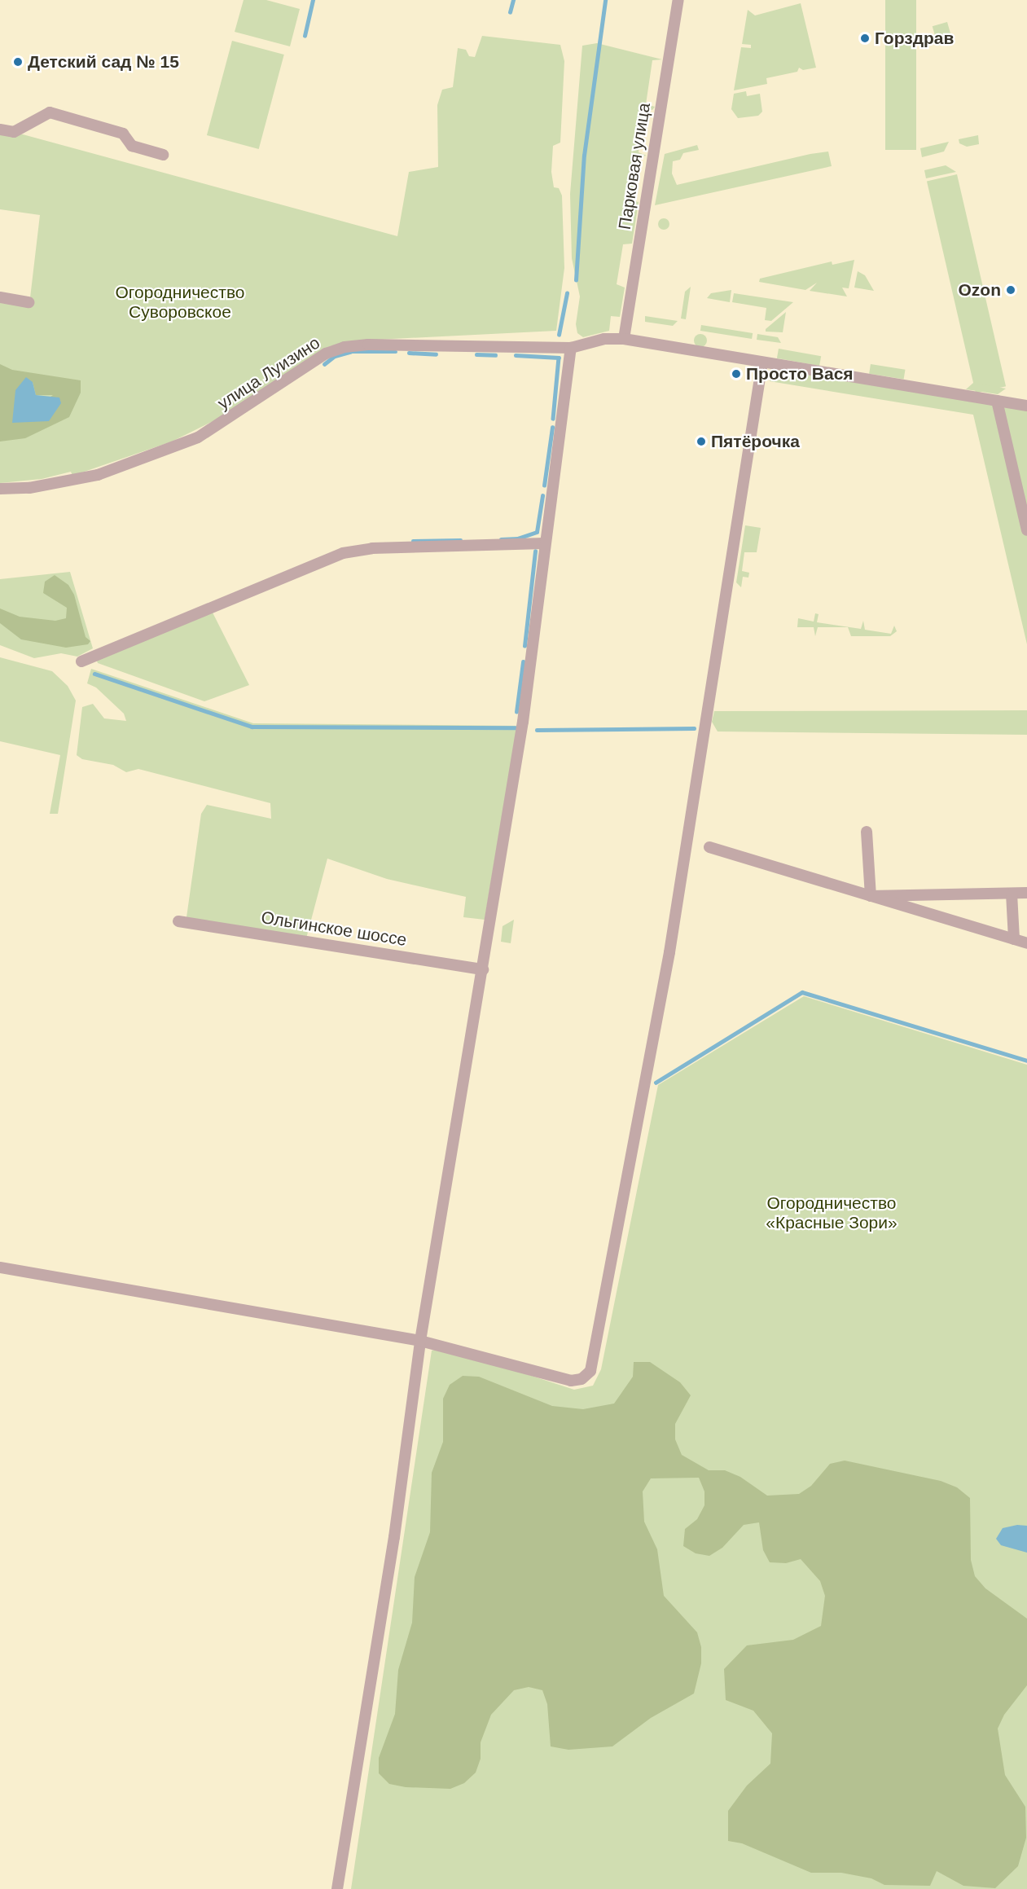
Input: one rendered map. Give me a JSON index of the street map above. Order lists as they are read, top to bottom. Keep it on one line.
{"streets":{"street":["Парковая улица","улица Луизино","Ольгинское шоссе"]},"crossings":[["Парковая улица","улица Луизино"]],"parks":["Огородничество Суворовское","Огородничество «Красные Зори»"],"places":["Горздрав","Детский сад № 15","Ozon","Просто Вася","Пятёрочка"]}
